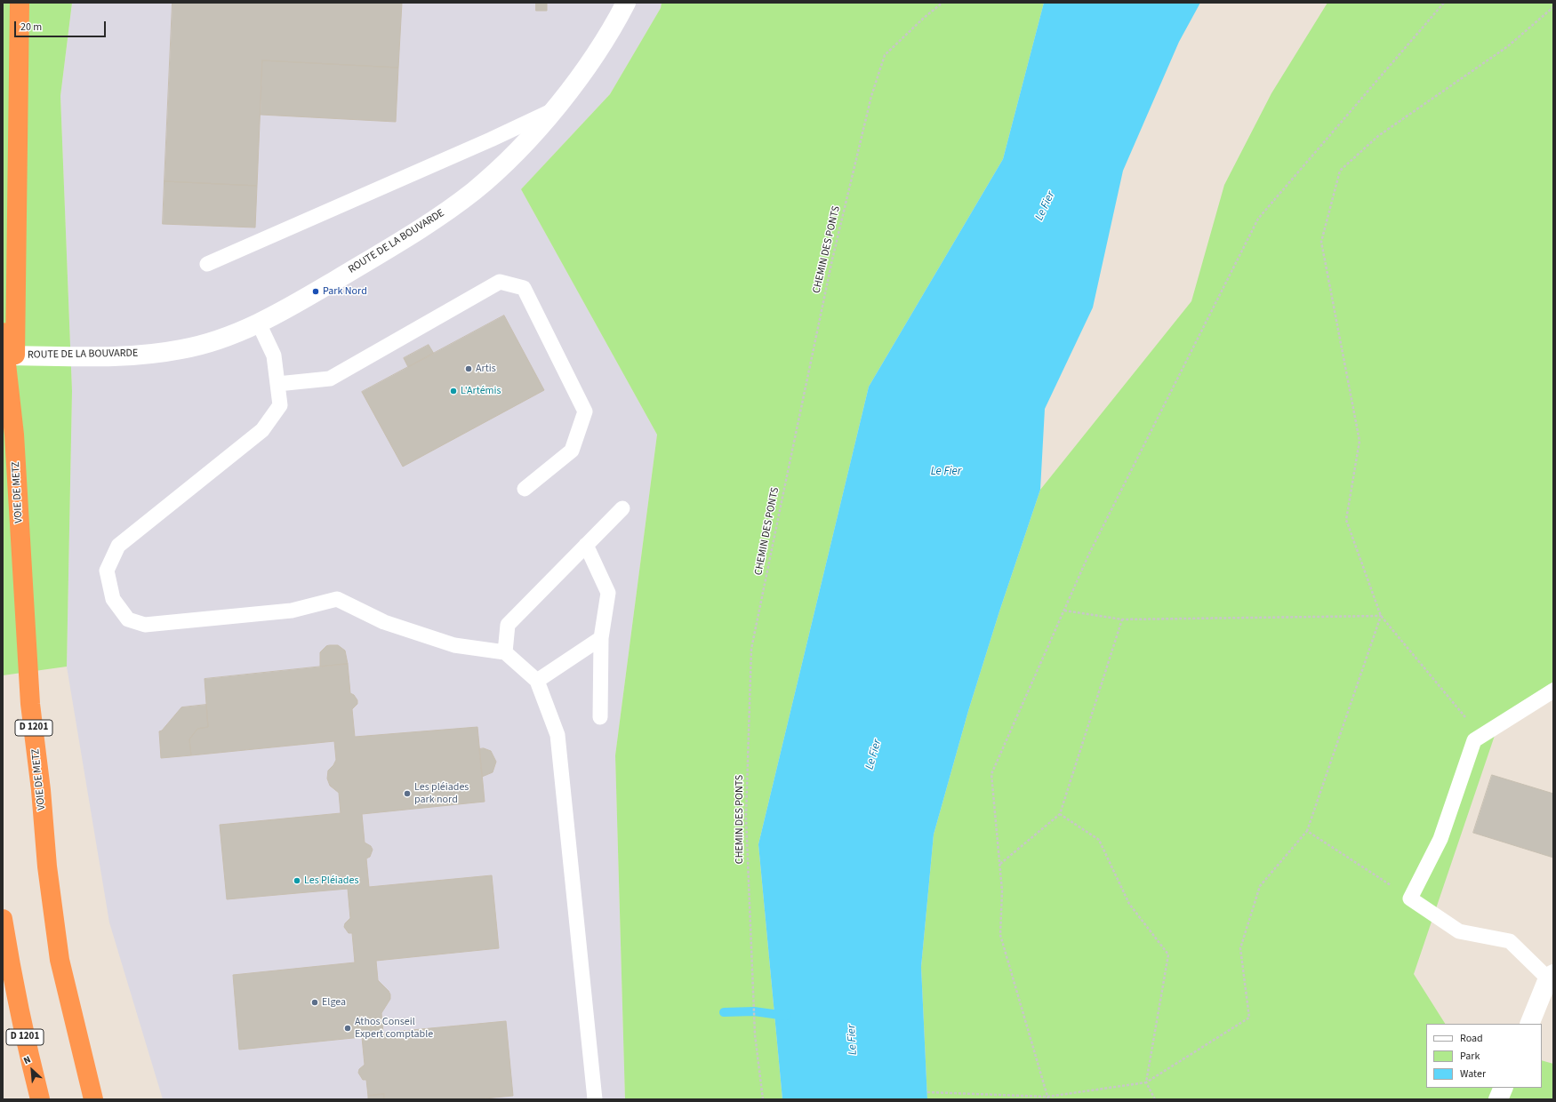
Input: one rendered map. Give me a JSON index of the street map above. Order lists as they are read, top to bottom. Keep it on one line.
{"streets":{"highway":["VOIE DE METZ","D 1201"],"street":["ROUTE DE LA BOUVARDE"],"path":["CHEMIN DES PONTS"]},"crossings":[["VOIE DE METZ","D 1201"]],"water":["Le Fier"],"places":["Park Nord","Artis","L'Artémis","Les pléiades park nord","Les Pléiades","Elgea","Athos Conseil Expert comptable"],"legend":["Road","Park","Water"],"scale_bar":"20 m","north":"top left"}
